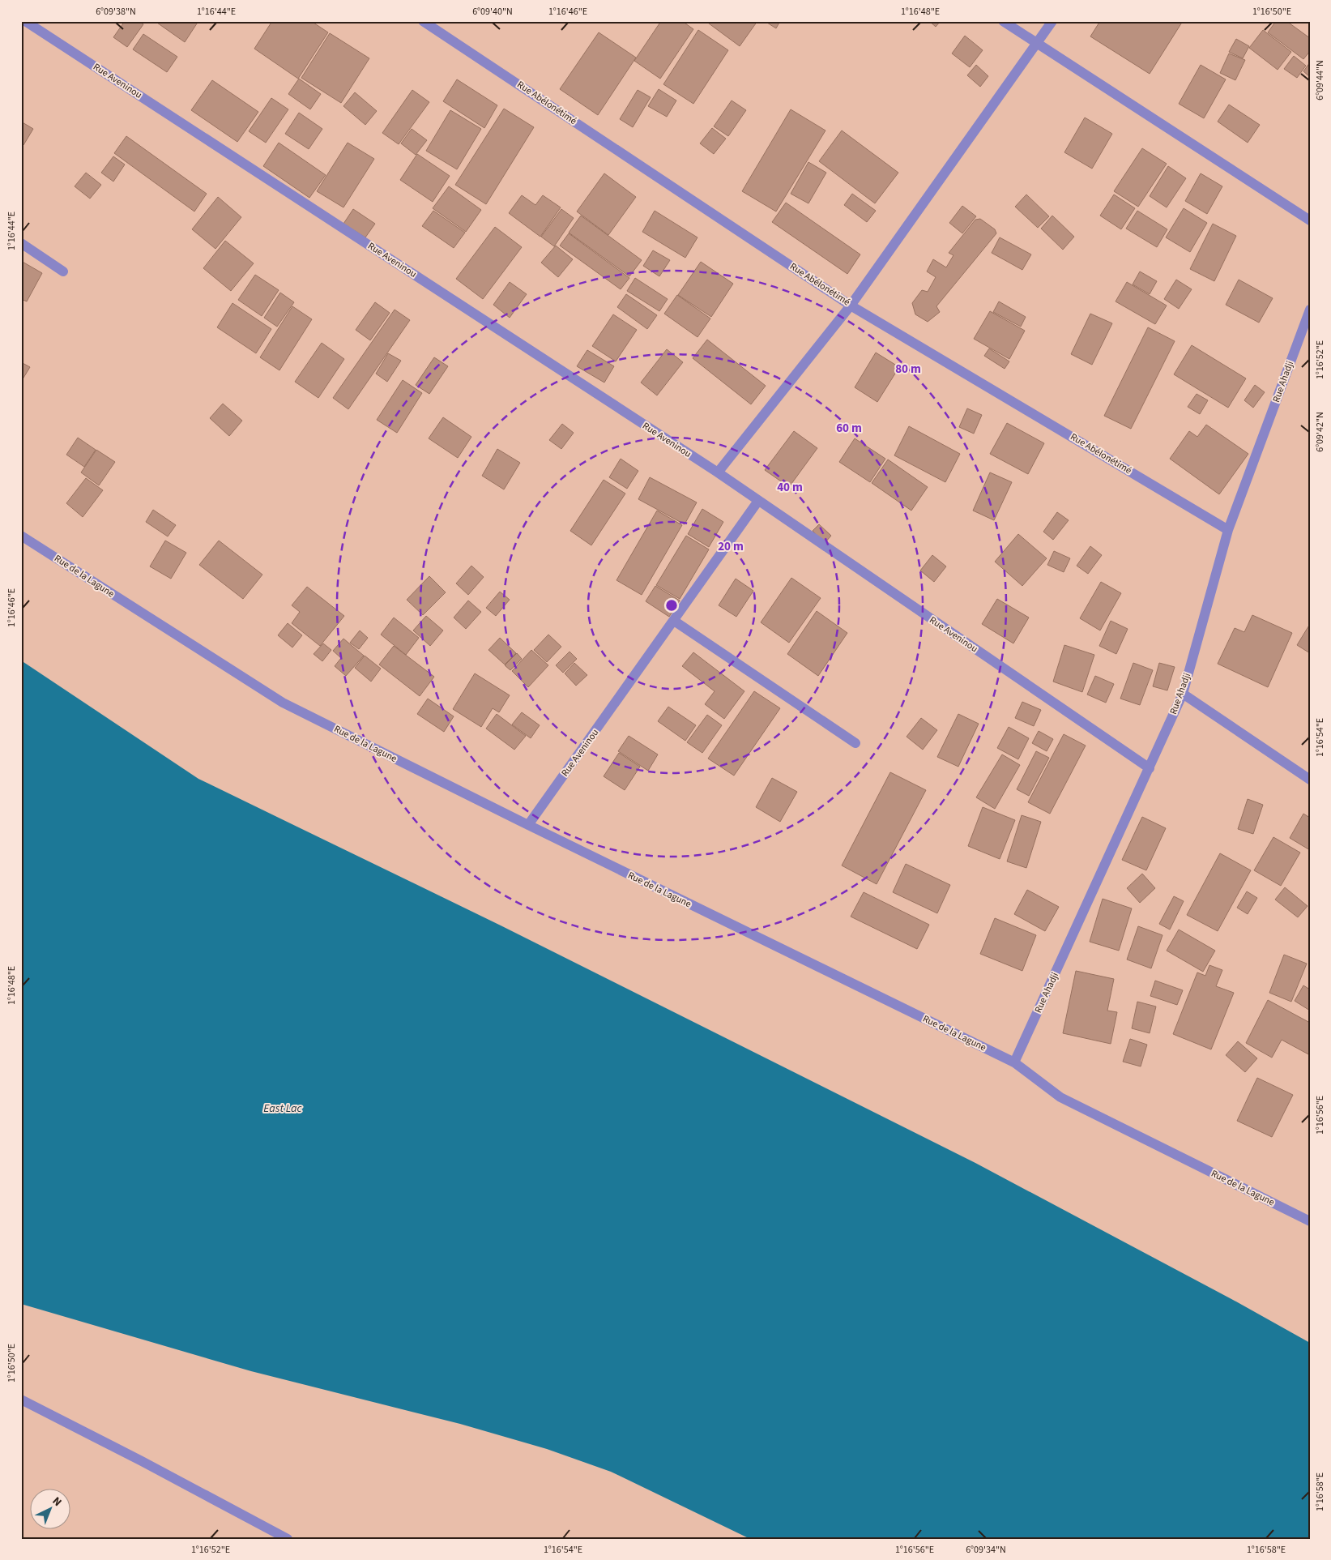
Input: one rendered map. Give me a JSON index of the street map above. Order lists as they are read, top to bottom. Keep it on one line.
{"streets":{"street":["Rue Aveninou","Rue Abélonétimé","Rue Ahadji","Rue de la Lagune"]},"crossings":[["Rue Aveninou","Rue Ahadji"],["Rue Aveninou","Rue de la Lagune"],["Rue Abélonétimé","Rue Ahadji"],["Rue Ahadji","Rue de la Lagune"]],"water":["East Lac"],"north":"top right","coordinates":["6°09'38\"N","1°16'44\"E","6°09'40\"N","1°16'46\"E","1°16'48\"E","1°16'50\"E","6°09'44\"N","1°16'52\"E","6°09'42\"N","1°16'54\"E","1°16'56\"E","1°16'58\"E","6°09'34\"N"],"rings":["80 m","60 m","40 m","20 m"]}
